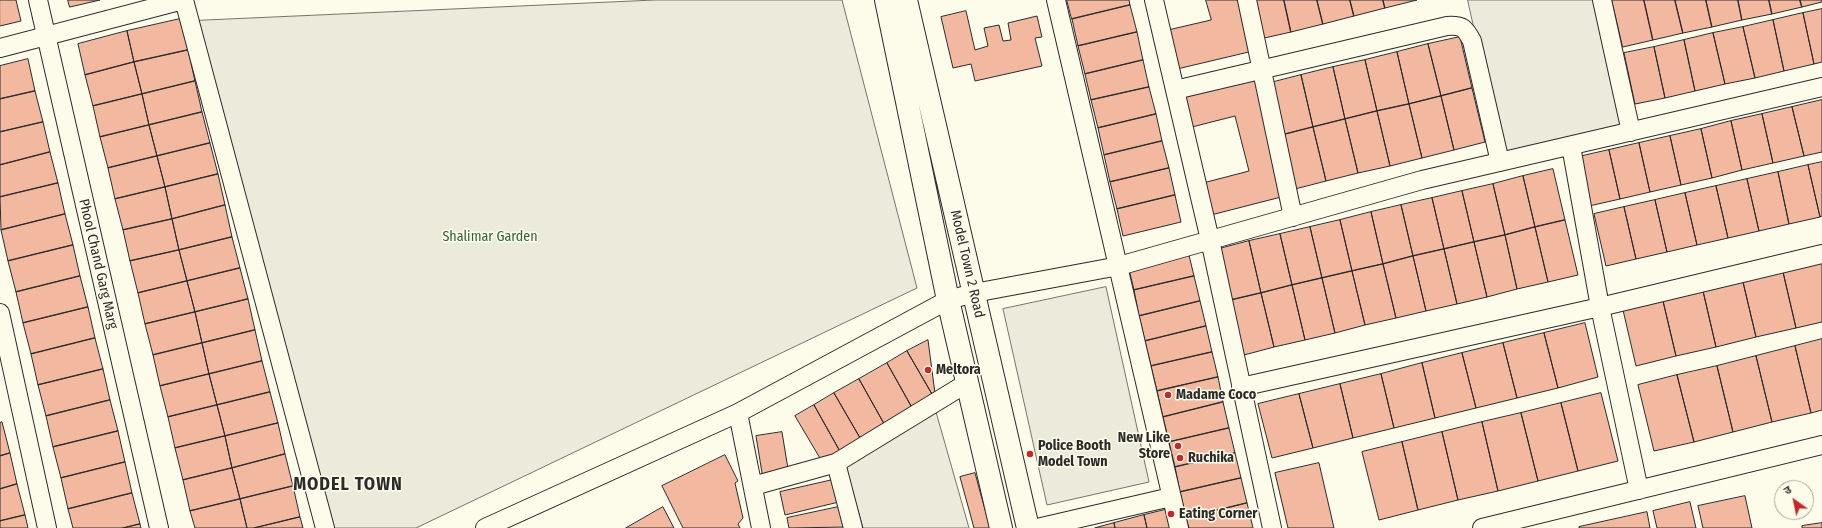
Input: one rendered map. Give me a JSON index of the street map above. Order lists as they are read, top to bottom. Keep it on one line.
{"streets":{"street":["Phool Chand Garg Marg","Model Town 2 Road"]},"districts":["MODEL TOWN"],"parks":["Shalimar Garden"],"places":["Meltora","Madame Coco","New Like Store","Police Booth Model Town","Ruchika","Eating Corner"],"north":"top left"}
